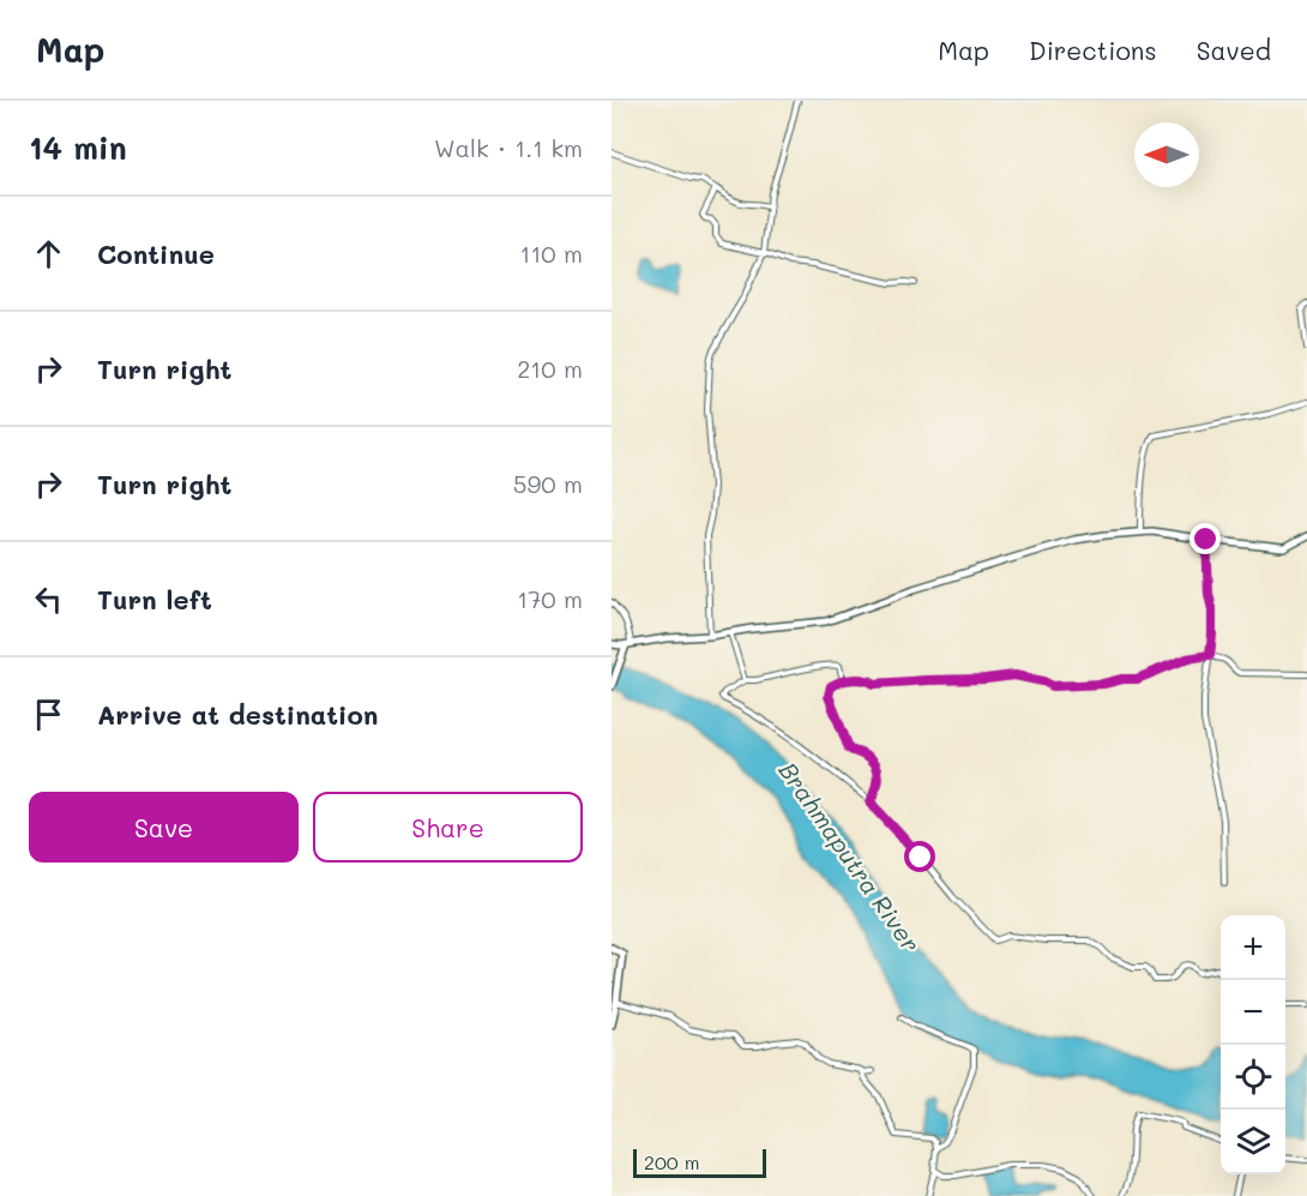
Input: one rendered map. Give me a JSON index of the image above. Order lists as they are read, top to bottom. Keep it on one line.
{"water":["Brahmaputra River"],"scale_bar":"200 m","north":"left","page":{"header":"Map","nav":["Map","Directions","Saved"],"heading":["14 min","Walk · 1.1 km"],"list":[["Continue","110 m"],["Turn right","210 m"],["Turn right","590 m"],["Turn left","170 m"],"Arrive at destination"],"buttons":["Save","Share"],"map_buttons":["+","−"],"scale":"200 m"}}
